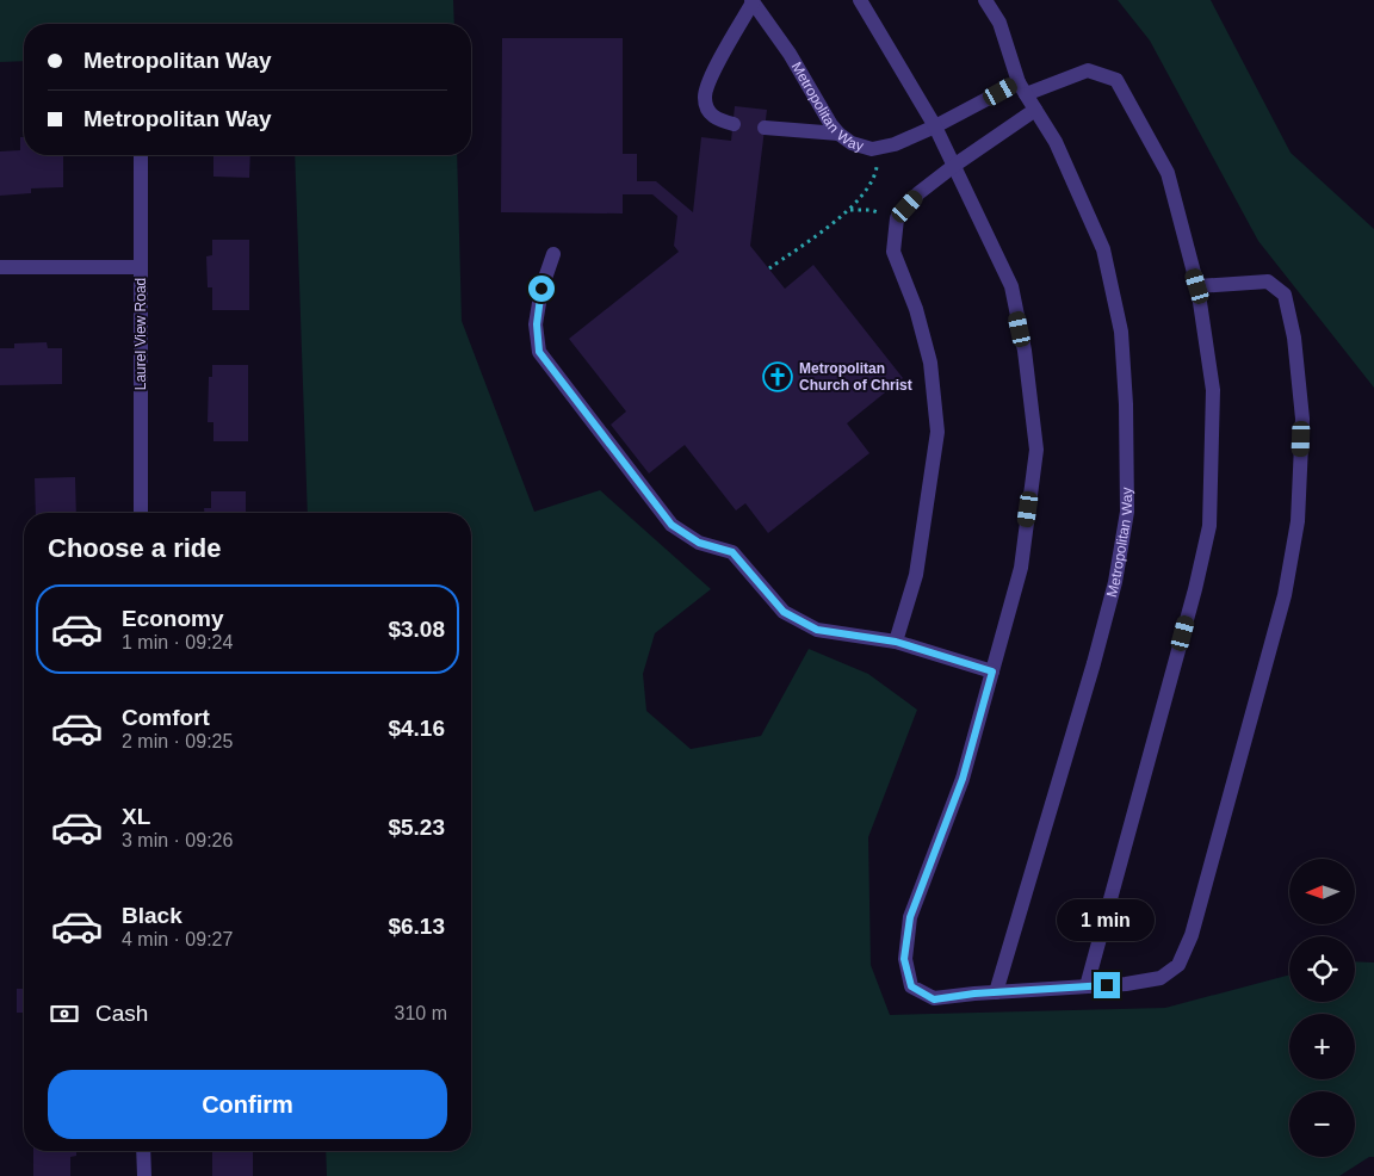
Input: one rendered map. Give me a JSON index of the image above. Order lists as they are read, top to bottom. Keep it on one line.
{"streets":{"street":["Metropolitan Way","Laurel View Road"]},"places":{"church":["Metropolitan Church of Christ"]},"north":"left","page":{"banner":["Metropolitan Way","Metropolitan Way"],"heading":"Choose a ride","list":[{"name":"Economy","note":"1 min · 09:24","value":"$3.08"},{"name":"Comfort","note":"2 min · 09:25","value":"$4.16"},{"name":"XL","note":"3 min · 09:26","value":"$5.23"},{"name":"Black","note":"4 min · 09:27","value":"$6.13"}],"map_buttons":["+","−"],"bubble":"1 min","pay":["Cash","310 m"],"buttons":"Confirm"}}
